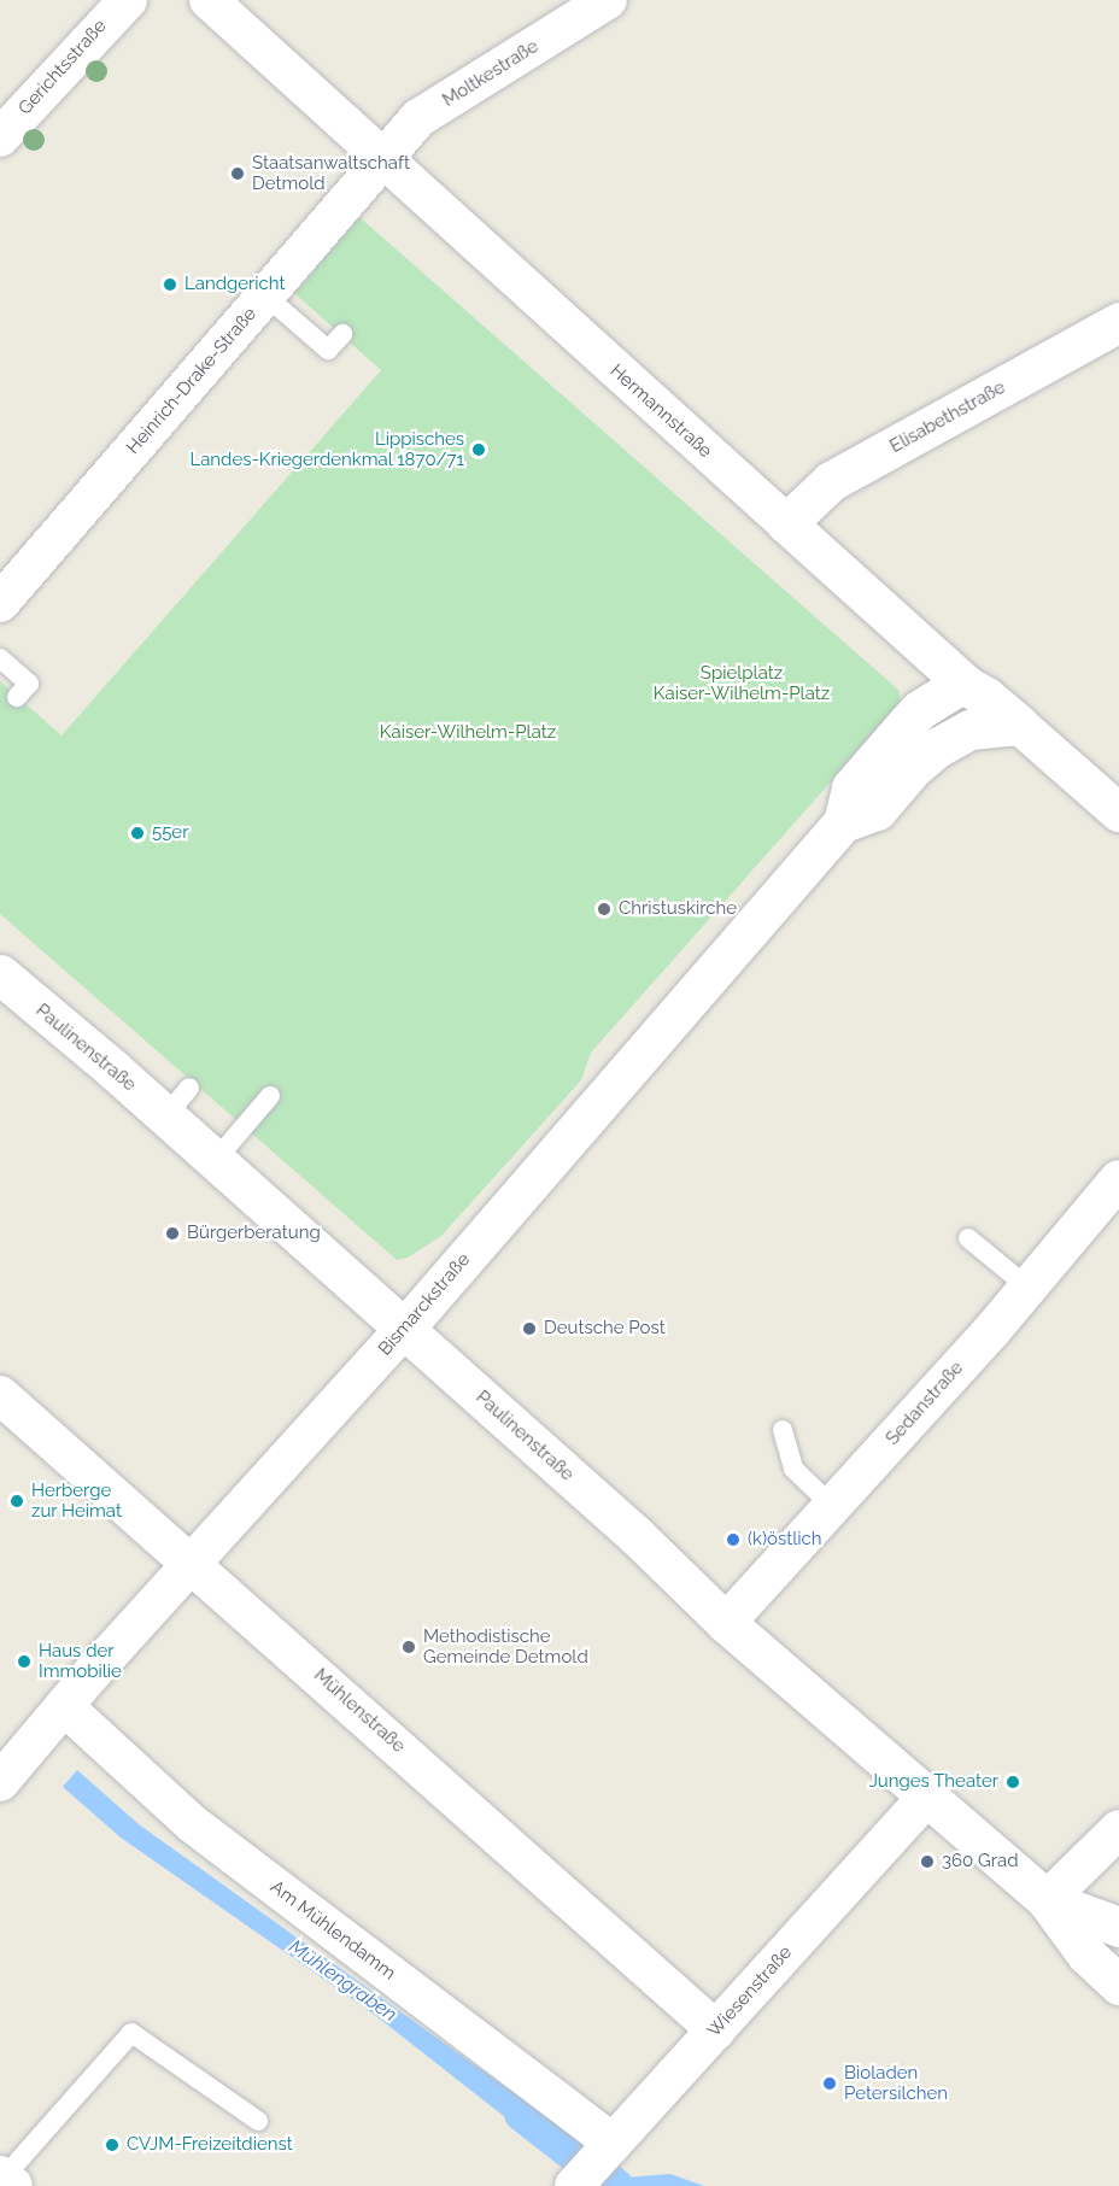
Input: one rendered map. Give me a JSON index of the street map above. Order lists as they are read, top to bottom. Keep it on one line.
{"streets":{"street":["Gerichtsstraße","Moltkestraße","Heinrich-Drake-Straße","Hermannstraße","Elisabethstraße","Paulinenstraße","Bismarckstraße","Sedanstraße","Mühlenstraße","Am Mühlendamm","Wiesenstraße"]},"crossings":[["Moltkestraße","Heinrich-Drake-Straße"],["Moltkestraße","Hermannstraße"],["Heinrich-Drake-Straße","Hermannstraße"],["Hermannstraße","Elisabethstraße"],["Hermannstraße","Bismarckstraße"],["Paulinenstraße","Bismarckstraße"],["Paulinenstraße","Sedanstraße"],["Paulinenstraße","Wiesenstraße"],["Bismarckstraße","Mühlenstraße"],["Bismarckstraße","Am Mühlendamm"],["Mühlenstraße","Wiesenstraße"],["Am Mühlendamm","Wiesenstraße"]],"water":["Mühlengraben"],"parks":["Spielplatz Kaiser-Wilhelm-Platz","Kaiser-Wilhelm-Platz"],"places":["Staatsanwaltschaft Detmold","Landgericht","Lippisches Landes-Kriegerdenkmal 1870/71","55er","Christuskirche","Bürgerberatung","Deutsche Post","Herberge zur Heimat","(k)östlich","Methodistische Gemeinde Detmold","Haus der Immobilie","Junges Theater","360 Grad","Bioladen Petersilchen","CVJM-Freizeitdienst"]}
